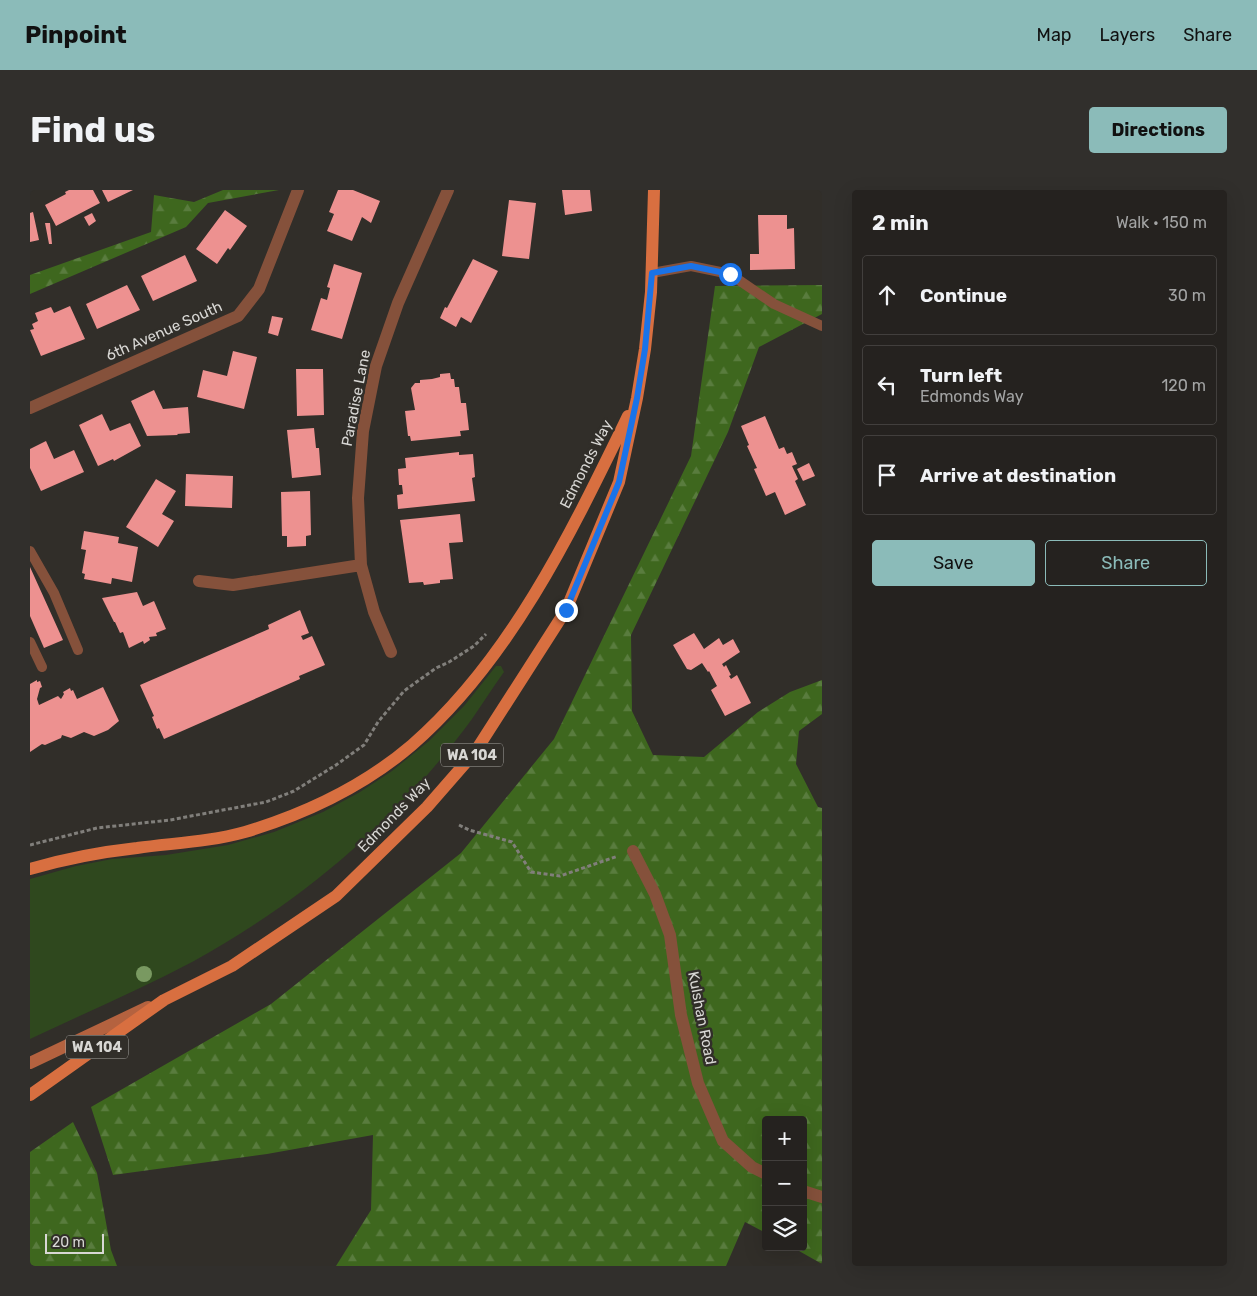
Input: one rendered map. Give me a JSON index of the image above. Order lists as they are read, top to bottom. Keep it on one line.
{"streets":{"main road":["Edmonds Way","WA 104"],"street":["6th Avenue South","Paradise Lane","Kulshan Road"]},"scale_bar":"20 m","page":{"header":"Pinpoint","nav":["Map","Layers","Share"],"buttons":["Directions",["Save","Share"]],"title":"Find us","heading":["2 min","Walk · 150 m"],"list":[["Continue","30 m"],["Turn left","Edmonds Way","120 m"],"Arrive at destination"],"map_buttons":["+","−"],"scale":"20 m"}}
